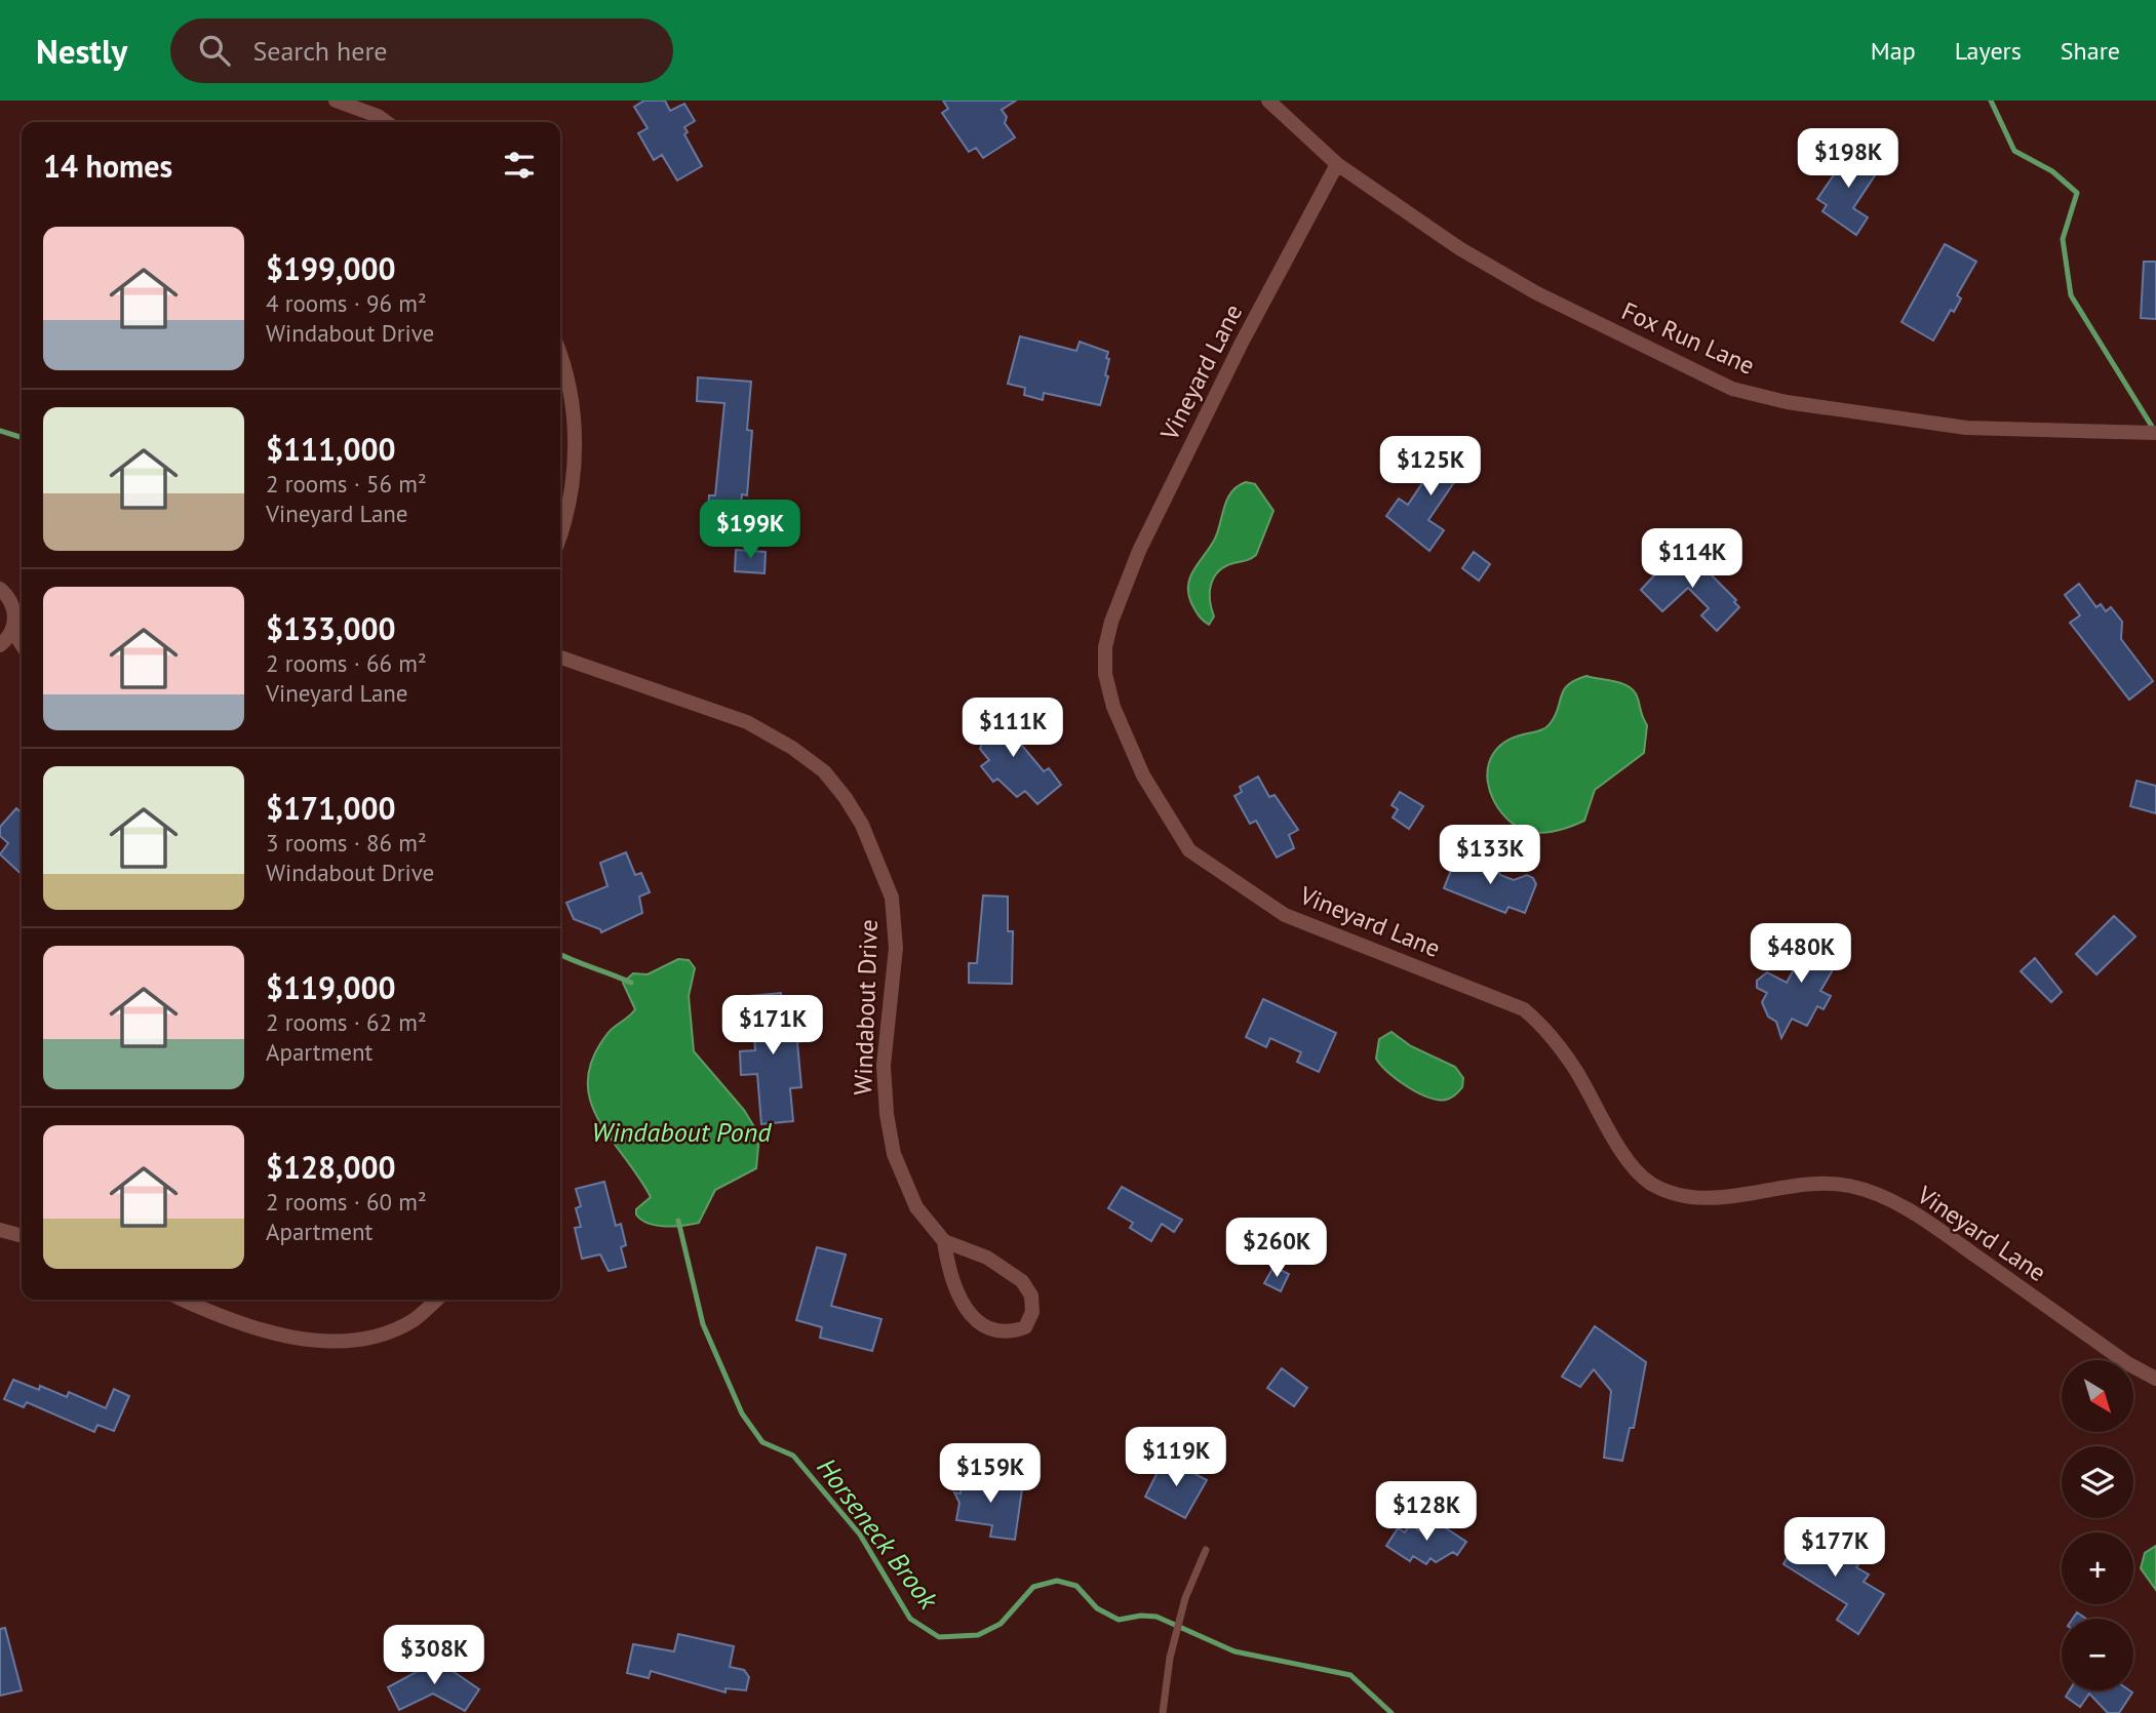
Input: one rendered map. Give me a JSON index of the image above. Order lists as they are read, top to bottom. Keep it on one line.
{"streets":{"street":["Fox Run Lane","Vineyard Lane","Windabout Drive"]},"crossings":[["Fox Run Lane","Vineyard Lane"]],"water":["Windabout Pond","Horseneck Brook"],"north":"bottom right","page":{"header":"Nestly","search":"Search here","nav":["Map","Layers","Share"],"heading":"14 homes","price":["$198K","$125K","$199K","$114K","$111K","$133K","$480K","$171K","$260K","$119K","$159K","$128K","$177K","$308K"],"list":[{"name":"$199,000","note":"4 rooms · 96 m² · Windabout Drive"},{"name":"$111,000","note":"2 rooms · 56 m² · Vineyard Lane"},{"name":"$133,000","note":"2 rooms · 66 m² · Vineyard Lane"},{"name":"$171,000","note":"3 rooms · 86 m² · Windabout Drive"},{"name":"$119,000","note":"2 rooms · 62 m² · Apartment"},{"name":"$128,000","note":"2 rooms · 60 m² · Apartment"}],"map_buttons":["+","−"]}}
